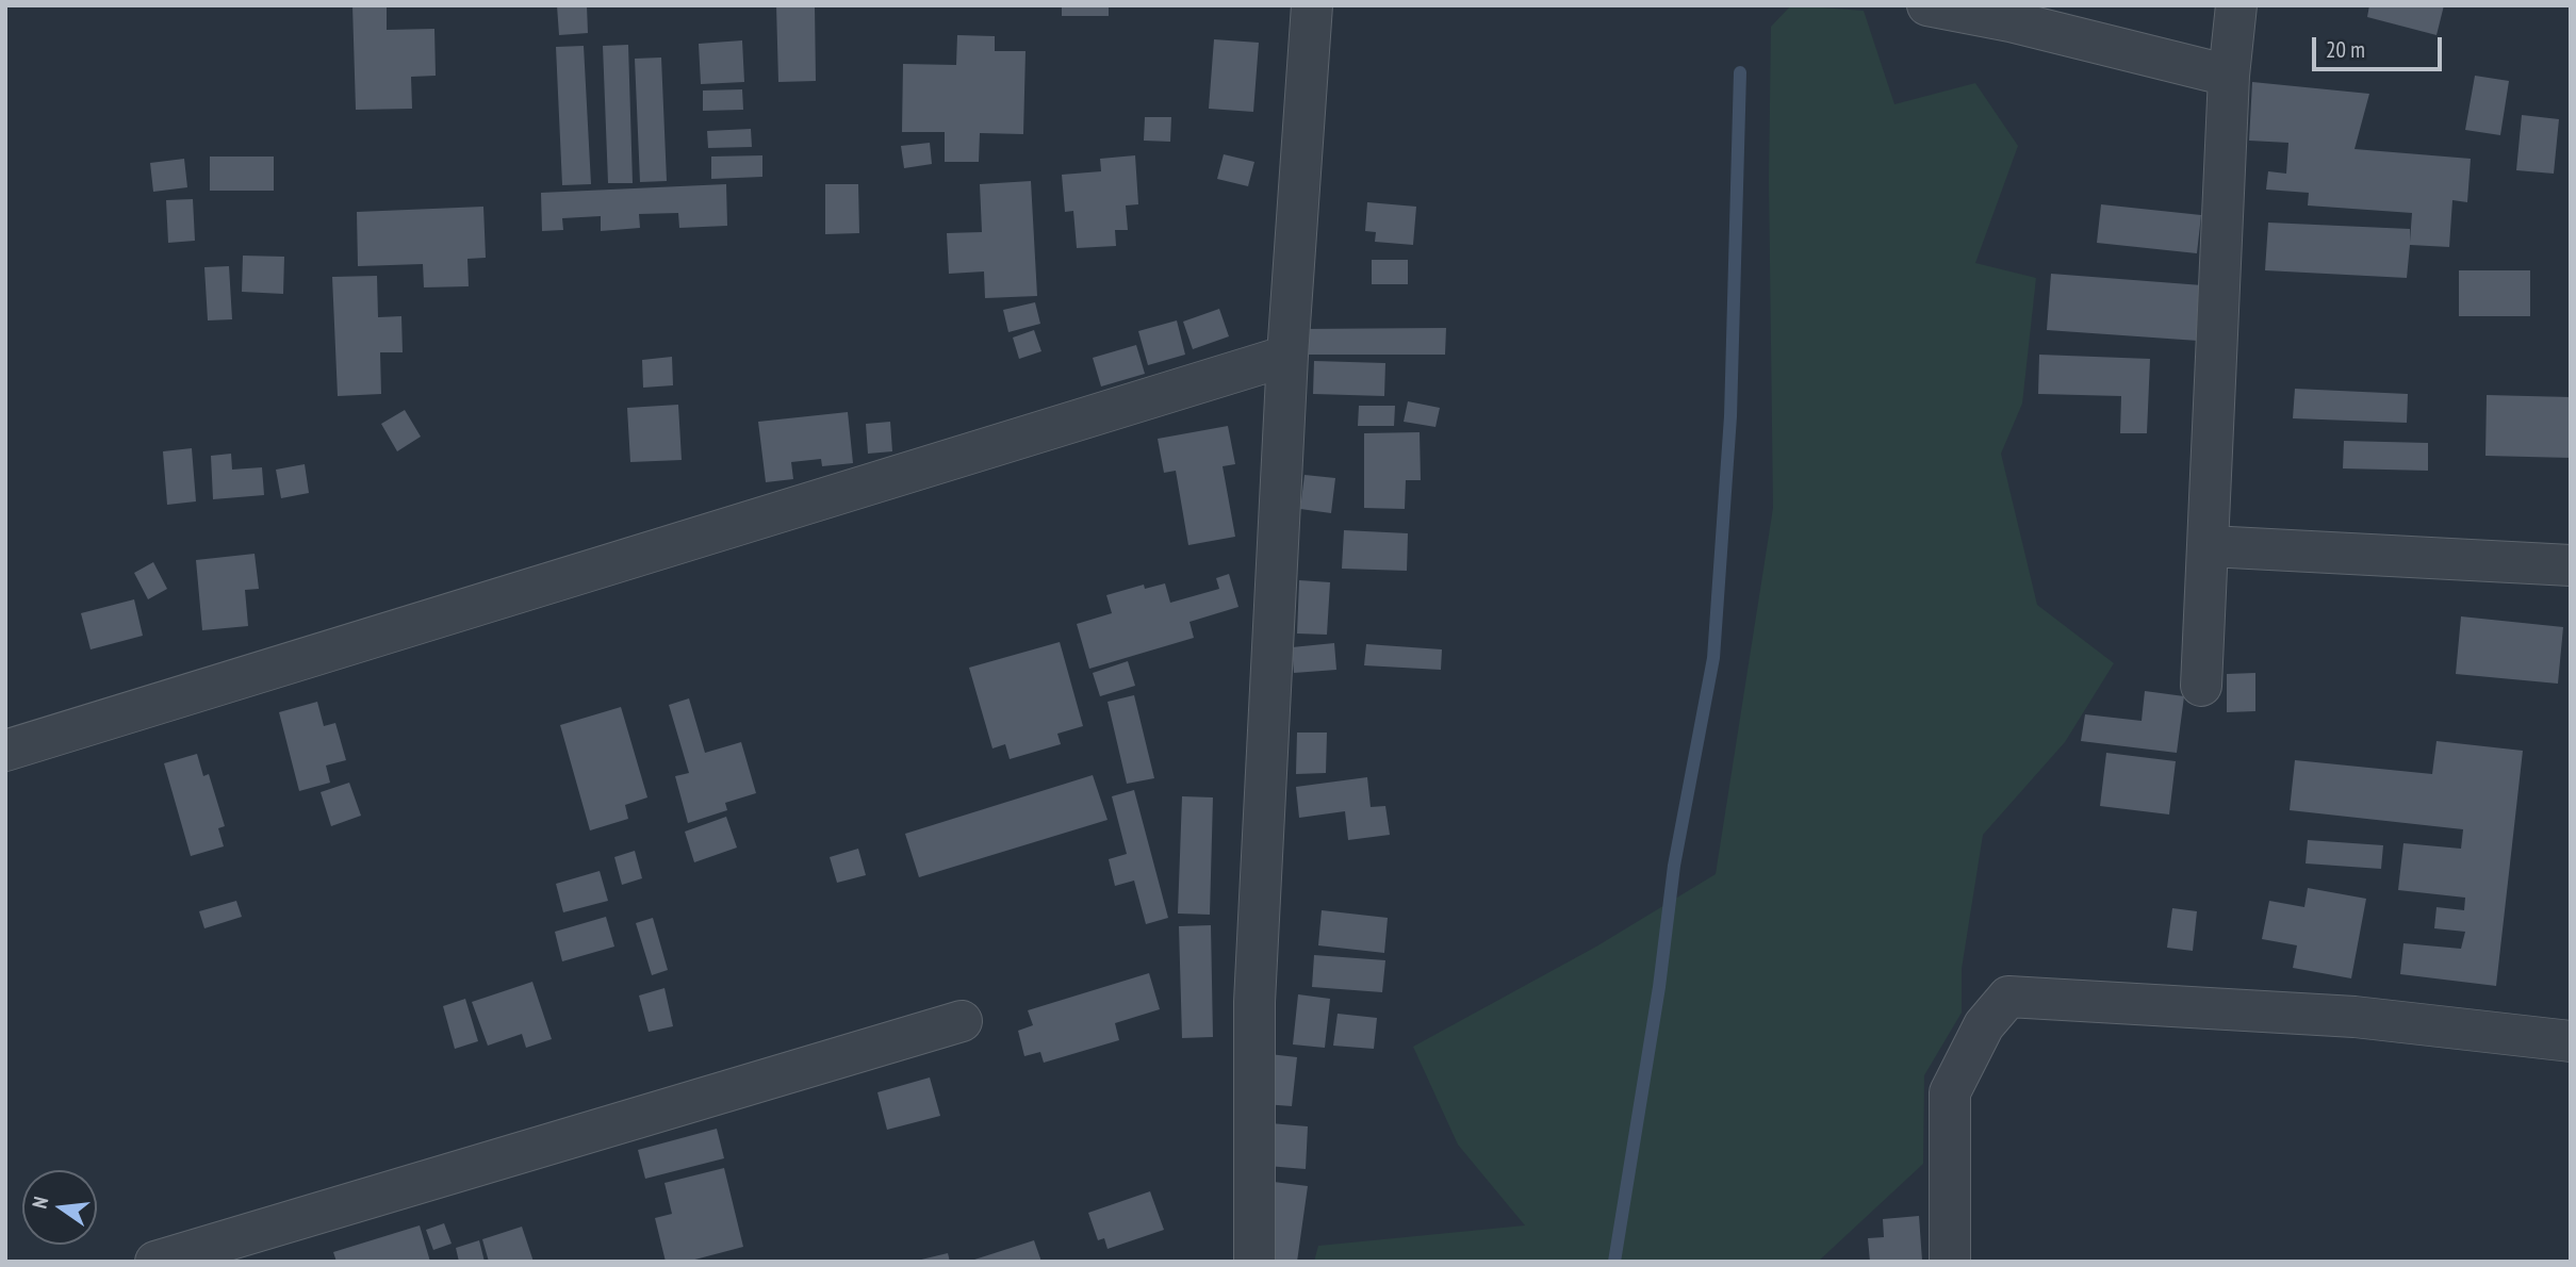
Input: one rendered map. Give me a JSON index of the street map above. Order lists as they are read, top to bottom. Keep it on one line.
{"scale_bar":"20 m","north":"left"}
